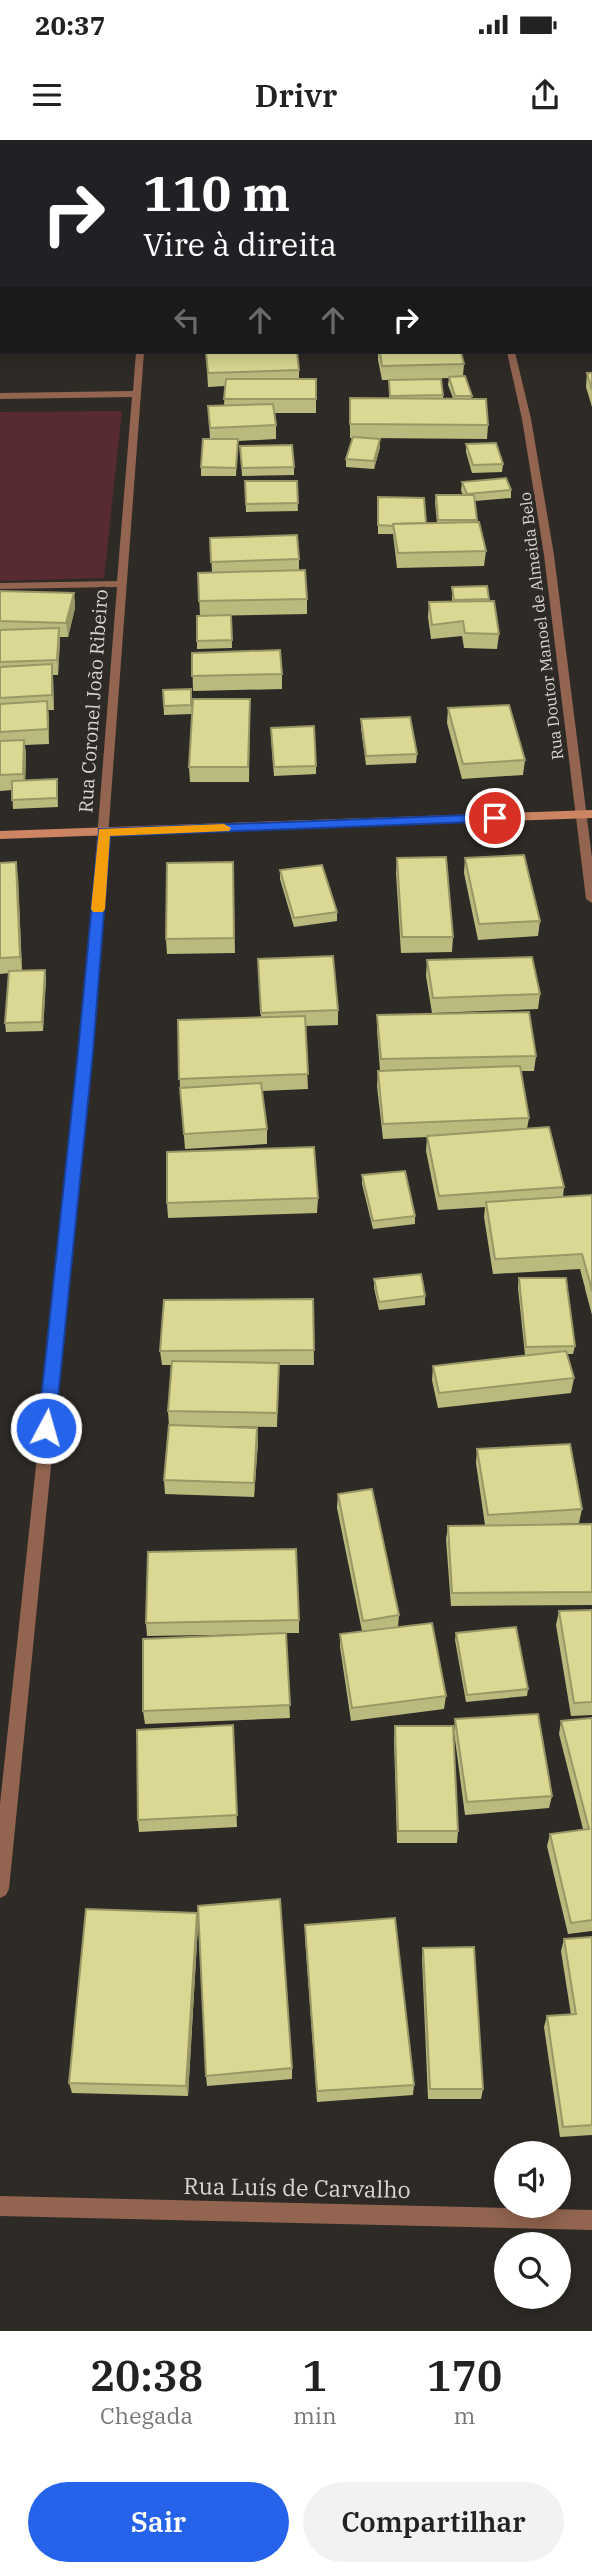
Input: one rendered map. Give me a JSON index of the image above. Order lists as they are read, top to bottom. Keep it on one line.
{"streets":{"street":["Rua Doutor Manoel de Almeida Belo","Rua Coronel João Ribeiro","Rua Luís de Carvalho"]},"page":{"status":"20:37","header":"Drivr","turn":["110 m","Vire à direita"],"eta":["20:38","Chegada","1","min","170","m"],"buttons":["Sair","Compartilhar"]}}
